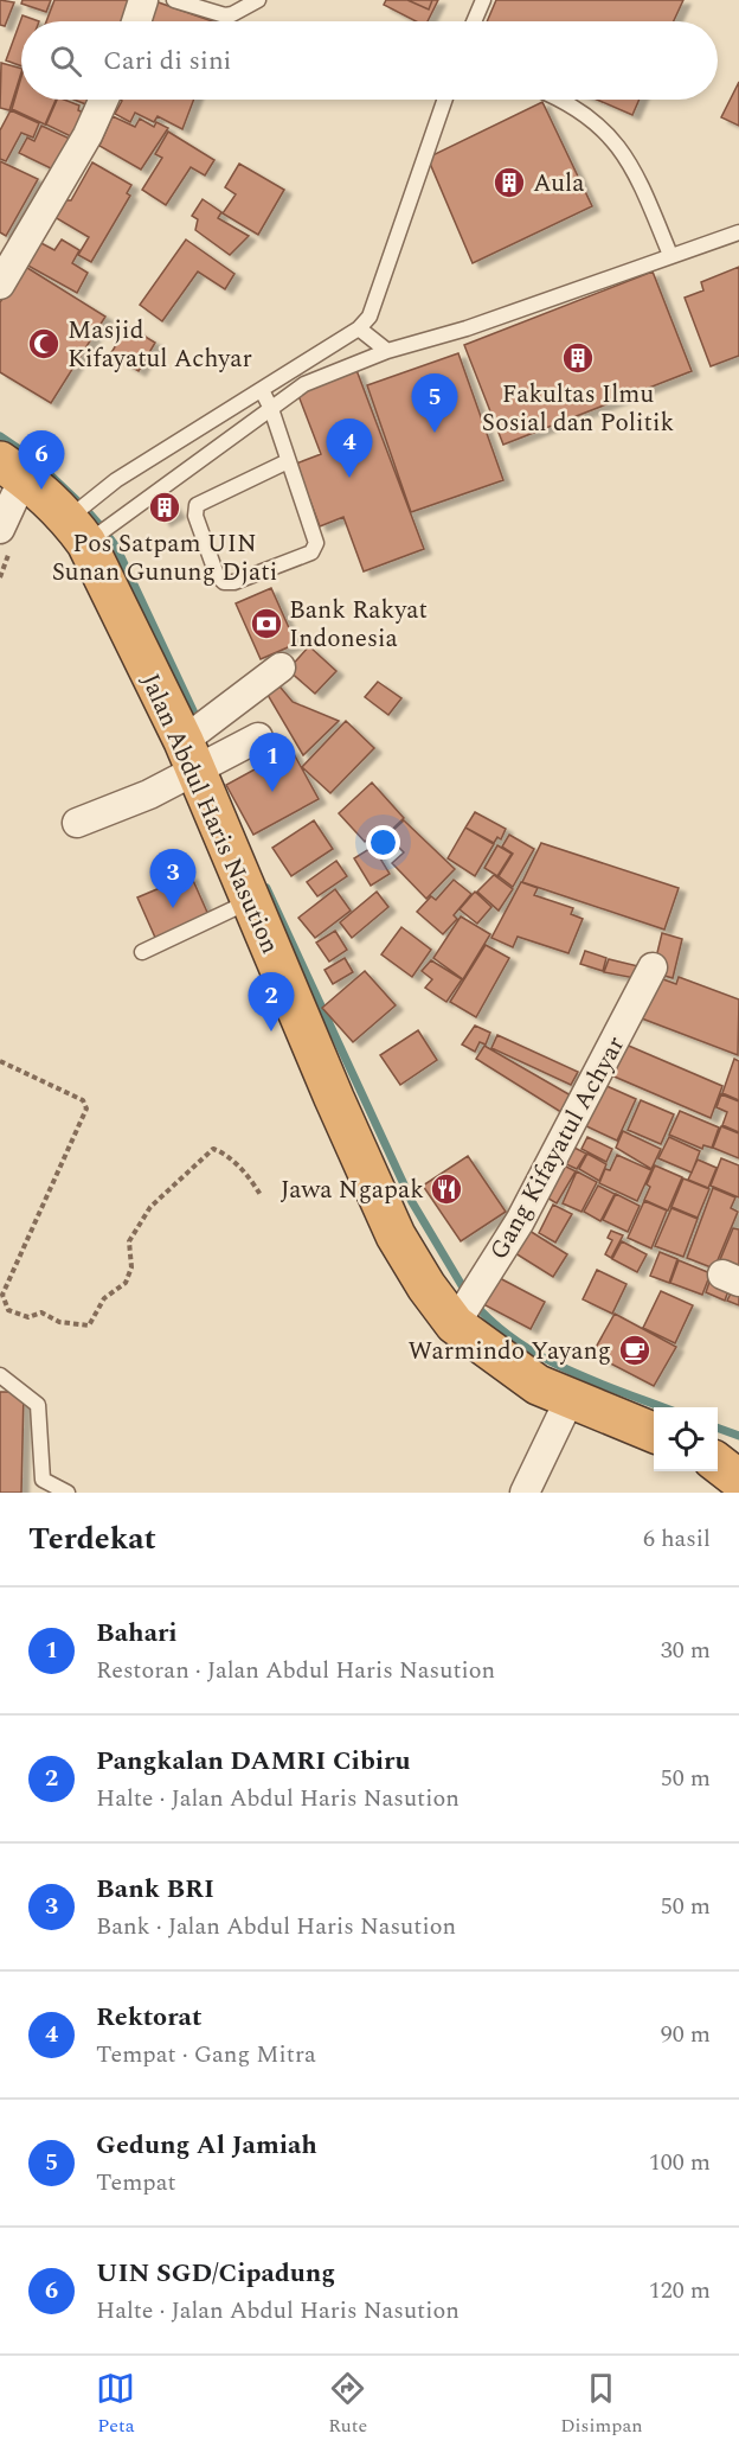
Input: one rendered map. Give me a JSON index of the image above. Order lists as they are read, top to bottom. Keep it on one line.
{"streets":{"highway":["Jalan Abdul Haris Nasution"],"street":["Gang Kifayatul Achyar"]},"crossings":[["Jalan Abdul Haris Nasution","Gang Kifayatul Achyar"]],"places":{"building":["Aula","Fakultas Ilmu Sosial dan Politik","Pos Satpam UIN Sunan Gunung Djati"],"mosque":["Masjid Kifayatul Achyar"],"bank":["Bank Rakyat Indonesia"],"restaurant":["Jawa Ngapak"],"cafe":["Warmindo Yayang"]},"page":{"search":"Cari di sini","pins":["5","4","6","1","3","2"],"heading":["Terdekat","6 hasil"],"list":[{"mark":"1","name":"Bahari","note":"Restoran · Jalan Abdul Haris Nasution","value":"30 m"},{"mark":"2","name":"Pangkalan DAMRI Cibiru","note":"Halte · Jalan Abdul Haris Nasution","value":"50 m"},{"mark":"3","name":"Bank BRI","note":"Bank · Jalan Abdul Haris Nasution","value":"50 m"},{"mark":"4","name":"Rektorat","note":"Tempat · Gang Mitra","value":"90 m"},{"mark":"5","name":"Gedung Al Jamiah","note":"Tempat","value":"100 m"},{"mark":"6","name":"UIN SGD/Cipadung","note":"Halte · Jalan Abdul Haris Nasution","value":"120 m"}],"nav":["Peta","Rute","Disimpan"]}}
